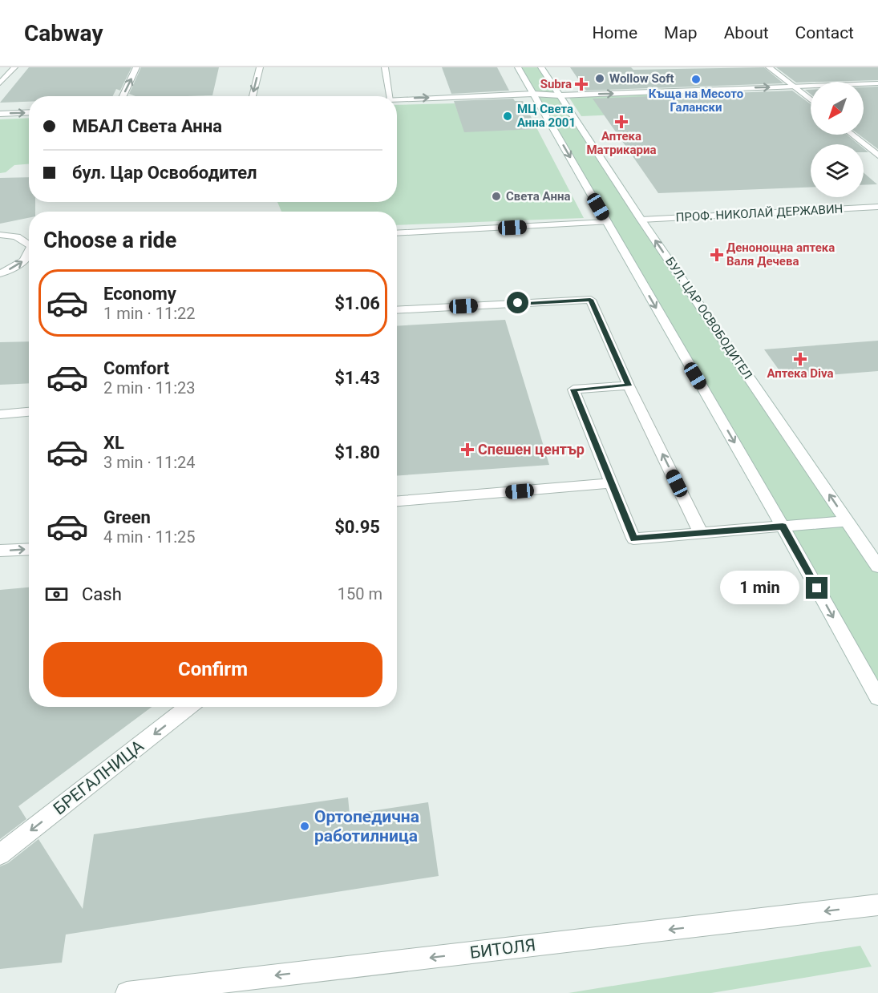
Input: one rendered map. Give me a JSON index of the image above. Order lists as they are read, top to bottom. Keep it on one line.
{"streets":{"street":["ПРОФ. НИКОЛАЙ ДЕРЖАВИН","БУЛ. ЦАР ОСВОБОДИТЕЛ","БРЕГАЛНИЦА","БИТОЛЯ"]},"crossings":[["ПРОФ. НИКОЛАЙ ДЕРЖАВИН","БУЛ. ЦАР ОСВОБОДИТЕЛ"]],"one_way":["БРЕГАЛНИЦА","БИТОЛЯ"],"places":{"other":["Wollow Soft","Къща на Месото Галански","МЦ Света Анна 2001","Света Анна","Ортопедична работилница"],"health":["Subra","Аптека Матрикариа","Денонощна аптека Валя Дечева","Аптека Diva","Спешен център"]},"north":"bottom left","page":{"header":"Cabway","nav":["Home","Map","About","Contact"],"banner":["МБАЛ Света Анна","бул. Цар Освободител"],"heading":"Choose a ride","list":[{"name":"Economy","note":"1 min · 11:22","value":"$1.06"},{"name":"Comfort","note":"2 min · 11:23","value":"$1.43"},{"name":"XL","note":"3 min · 11:24","value":"$1.80"},{"name":"Green","note":"4 min · 11:25","value":"$0.95"}],"pay":["Cash","150 m"],"bubble":"1 min","buttons":"Confirm"}}
